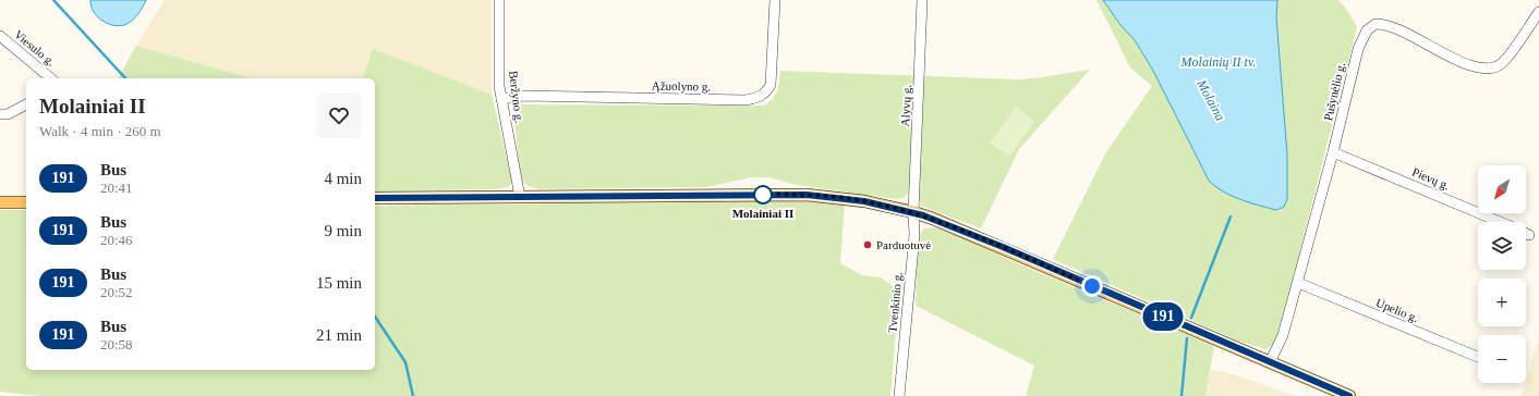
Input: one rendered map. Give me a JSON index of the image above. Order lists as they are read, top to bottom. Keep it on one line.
{"streets":{"street":["Viesulo g.","Ąžuolyno g.","Pušynėlio g.","Beržyno g.","Alyvų g.","Pievų g.","Tvenkinio g.","Upelio g."]},"crossings":[["Ąžuolyno g.","Beržyno g."],["Pušynėlio g.","Pievų g."],["Pušynėlio g.","Upelio g."],["Alyvų g.","Tvenkinio g."]],"water":["Molainių II tv.","Molaina"],"places":["Molainiai II","Parduotuvė"],"lines":["bus line 191"],"north":"bottom left","page":{"on_map":"191","heading":["Molainiai II","Walk · 4 min · 260 m"],"list":[{"mark":"191","name":"Bus","note":"20:41","value":"4 min"},{"mark":"191","name":"Bus","note":"20:46","value":"9 min"},{"mark":"191","name":"Bus","note":"20:52","value":"15 min"},{"mark":"191","name":"Bus","note":"20:58","value":"21 min"}],"map_buttons":["+","−"]}}
